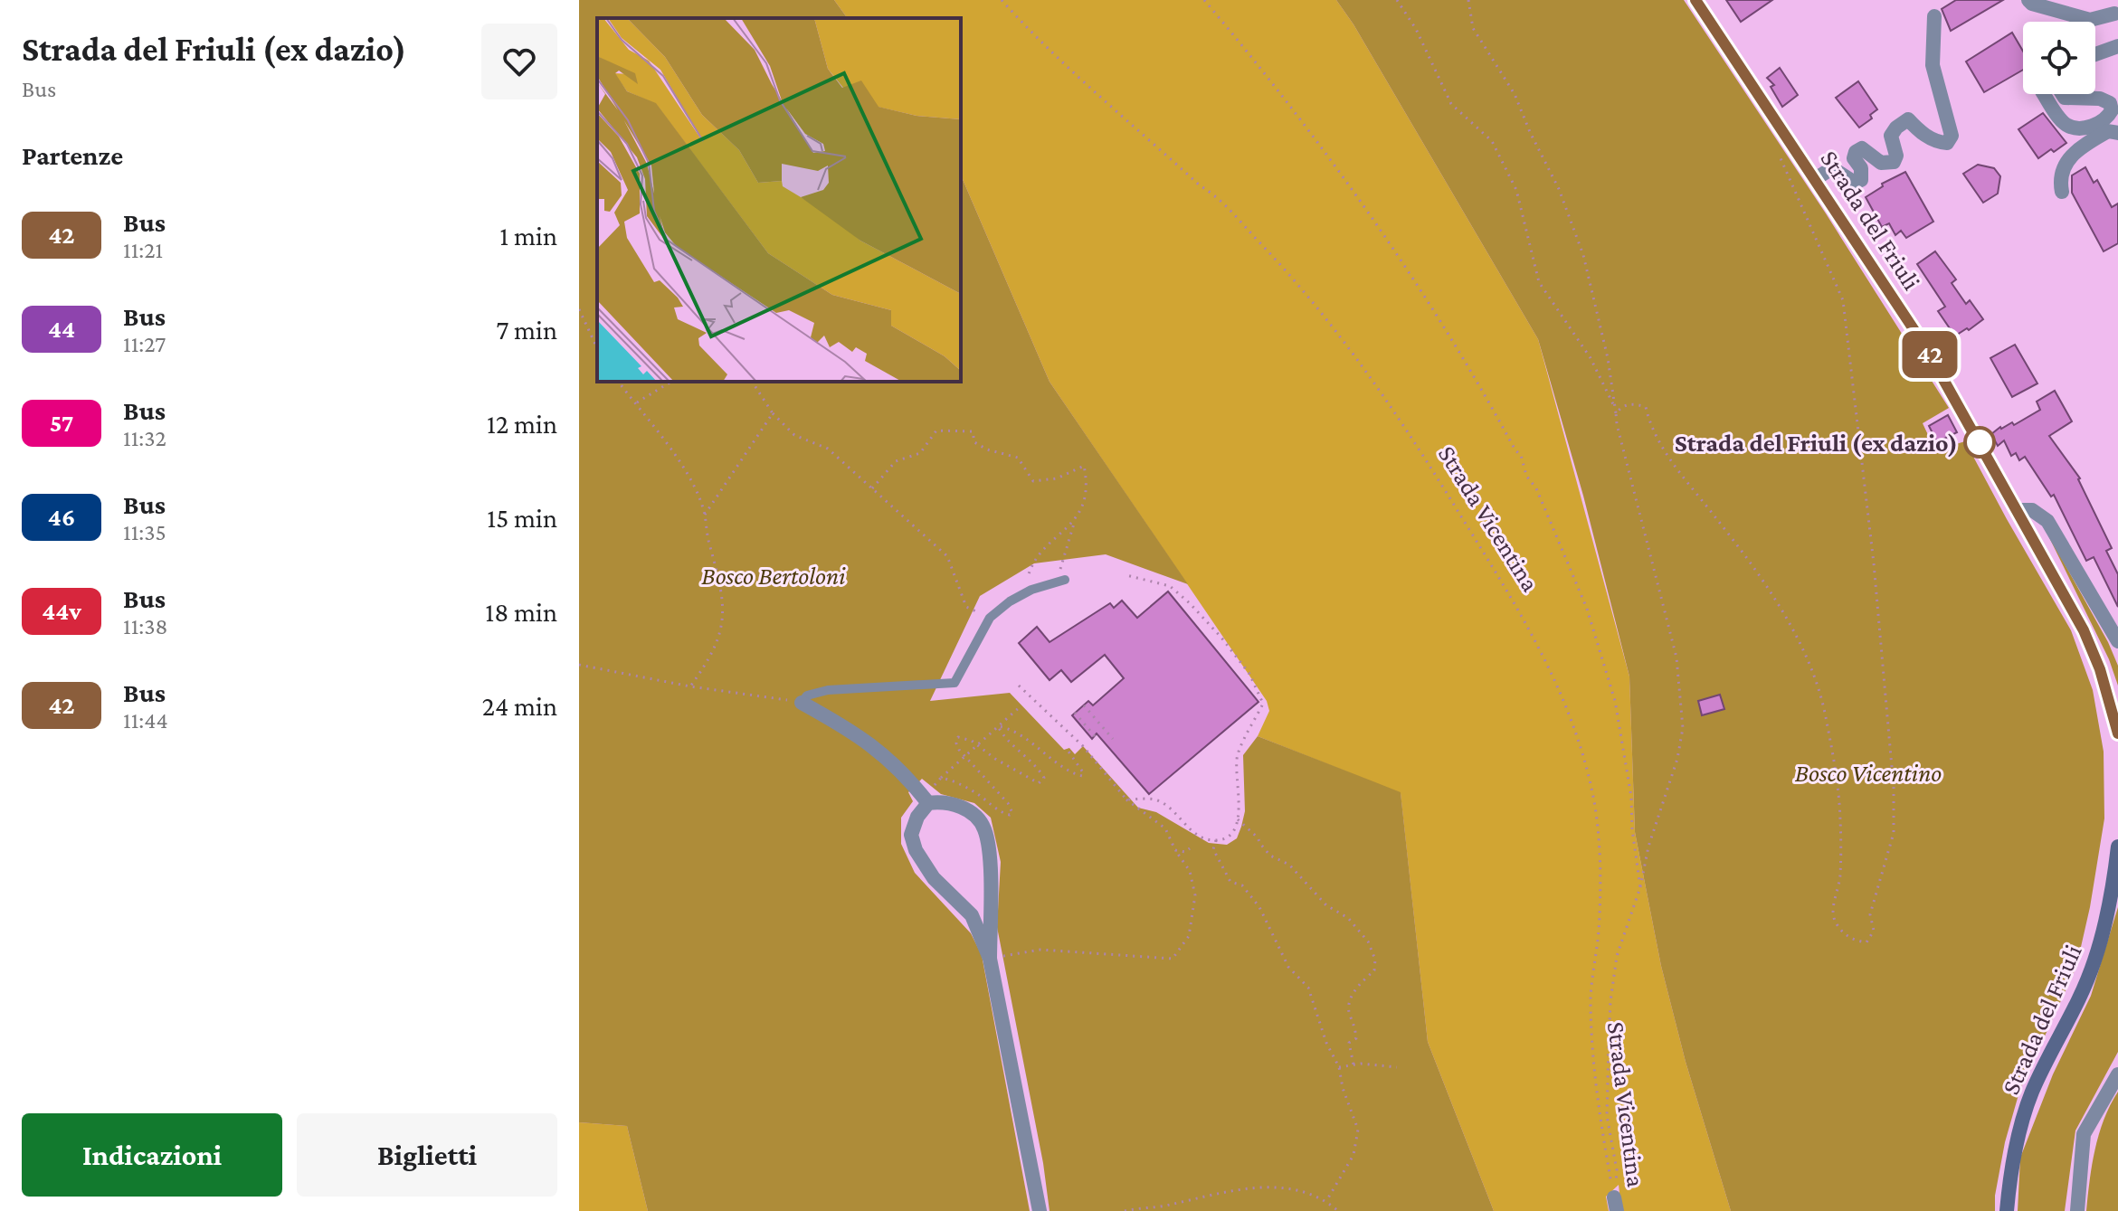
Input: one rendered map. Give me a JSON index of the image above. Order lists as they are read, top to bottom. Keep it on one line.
{"streets":{"main road":["Strada del Friuli"],"path":["Strada Vicentina"]},"parks":["Bosco Bertoloni","Bosco Vicentino"],"places":["Strada del Friuli (ex dazio)"],"lines":["bus line 42"],"page":{"heading":[["Strada del Friuli (ex dazio)","Bus"],"Partenze"],"on_map":"42","list":[{"mark":"42","name":"Bus","note":"11:21","value":"1 min"},{"mark":"44","name":"Bus","note":"11:27","value":"7 min"},{"mark":"57","name":"Bus","note":"11:32","value":"12 min"},{"mark":"46","name":"Bus","note":"11:35","value":"15 min"},{"mark":"44v","name":"Bus","note":"11:38","value":"18 min"},{"mark":"42","name":"Bus","note":"11:44","value":"24 min"}],"buttons":["Indicazioni","Biglietti"]}}
